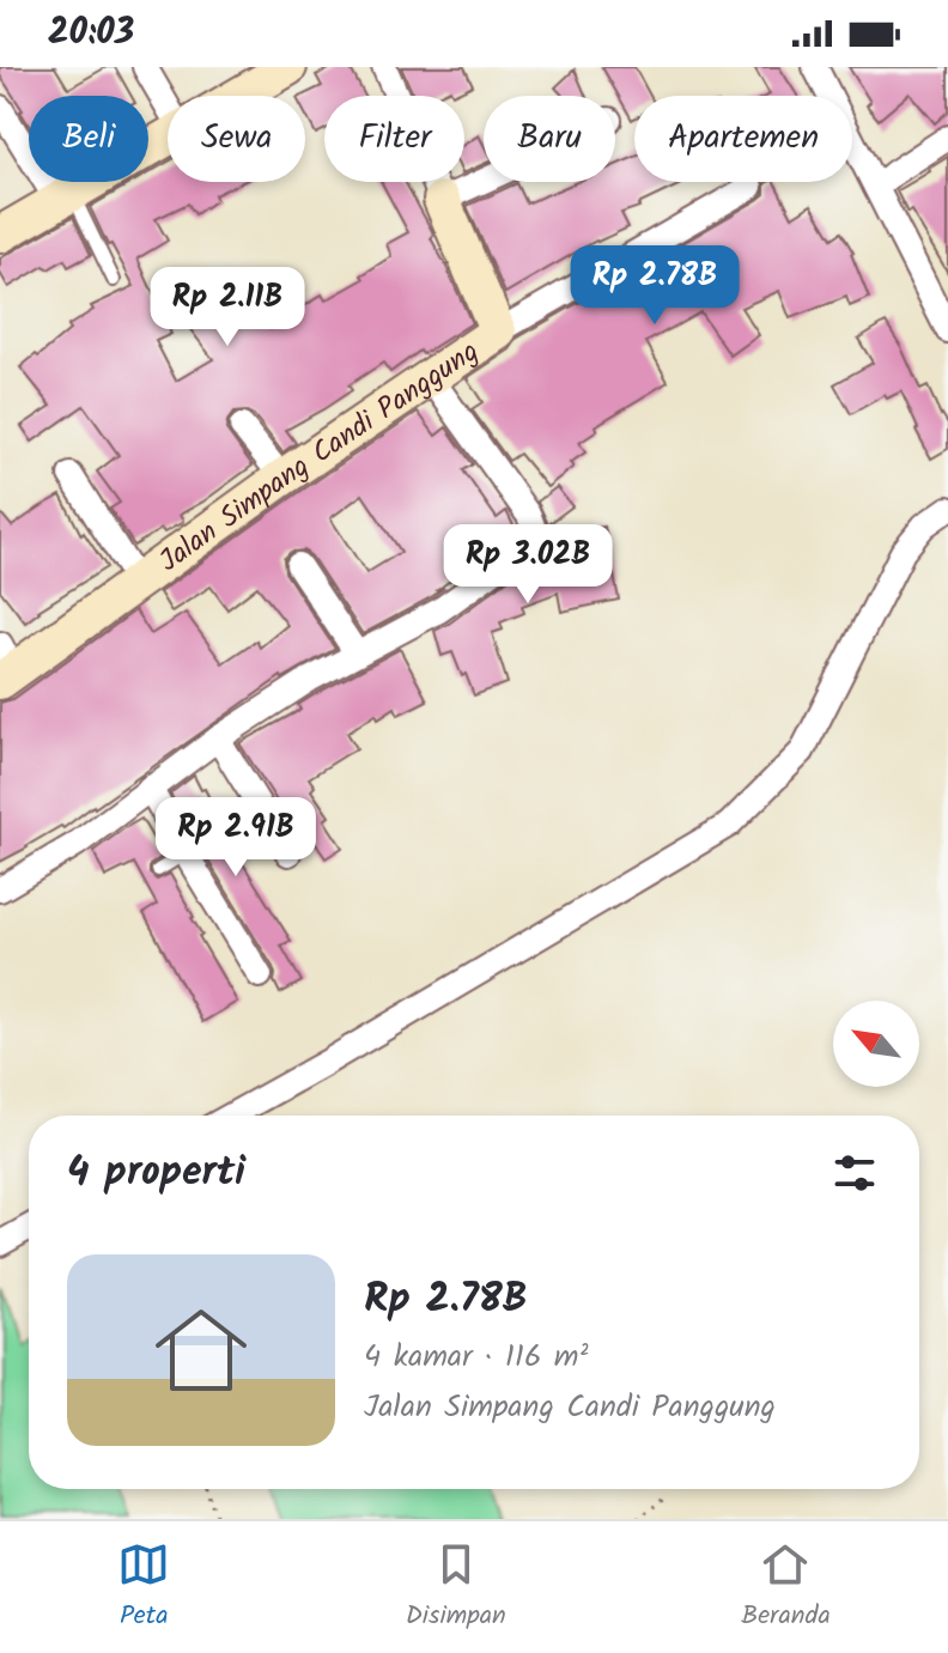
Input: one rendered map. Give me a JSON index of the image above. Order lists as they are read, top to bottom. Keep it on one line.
{"streets":{"street":["Jalan Simpang Candi Panggung"]},"north":"top left","page":{"status":"20:03","chip":["Beli","Sewa","Filter","Baru","Apartemen"],"price":["Rp 2.78B","Rp 2.11B","Rp 3.02B","Rp 2.91B"],"heading":"4 properti","list":[{"name":"Rp 2.78B","note":"4 kamar · 116 m² · Jalan Simpang Candi Panggung"}],"tabs":["Peta","Disimpan","Beranda"]}}
